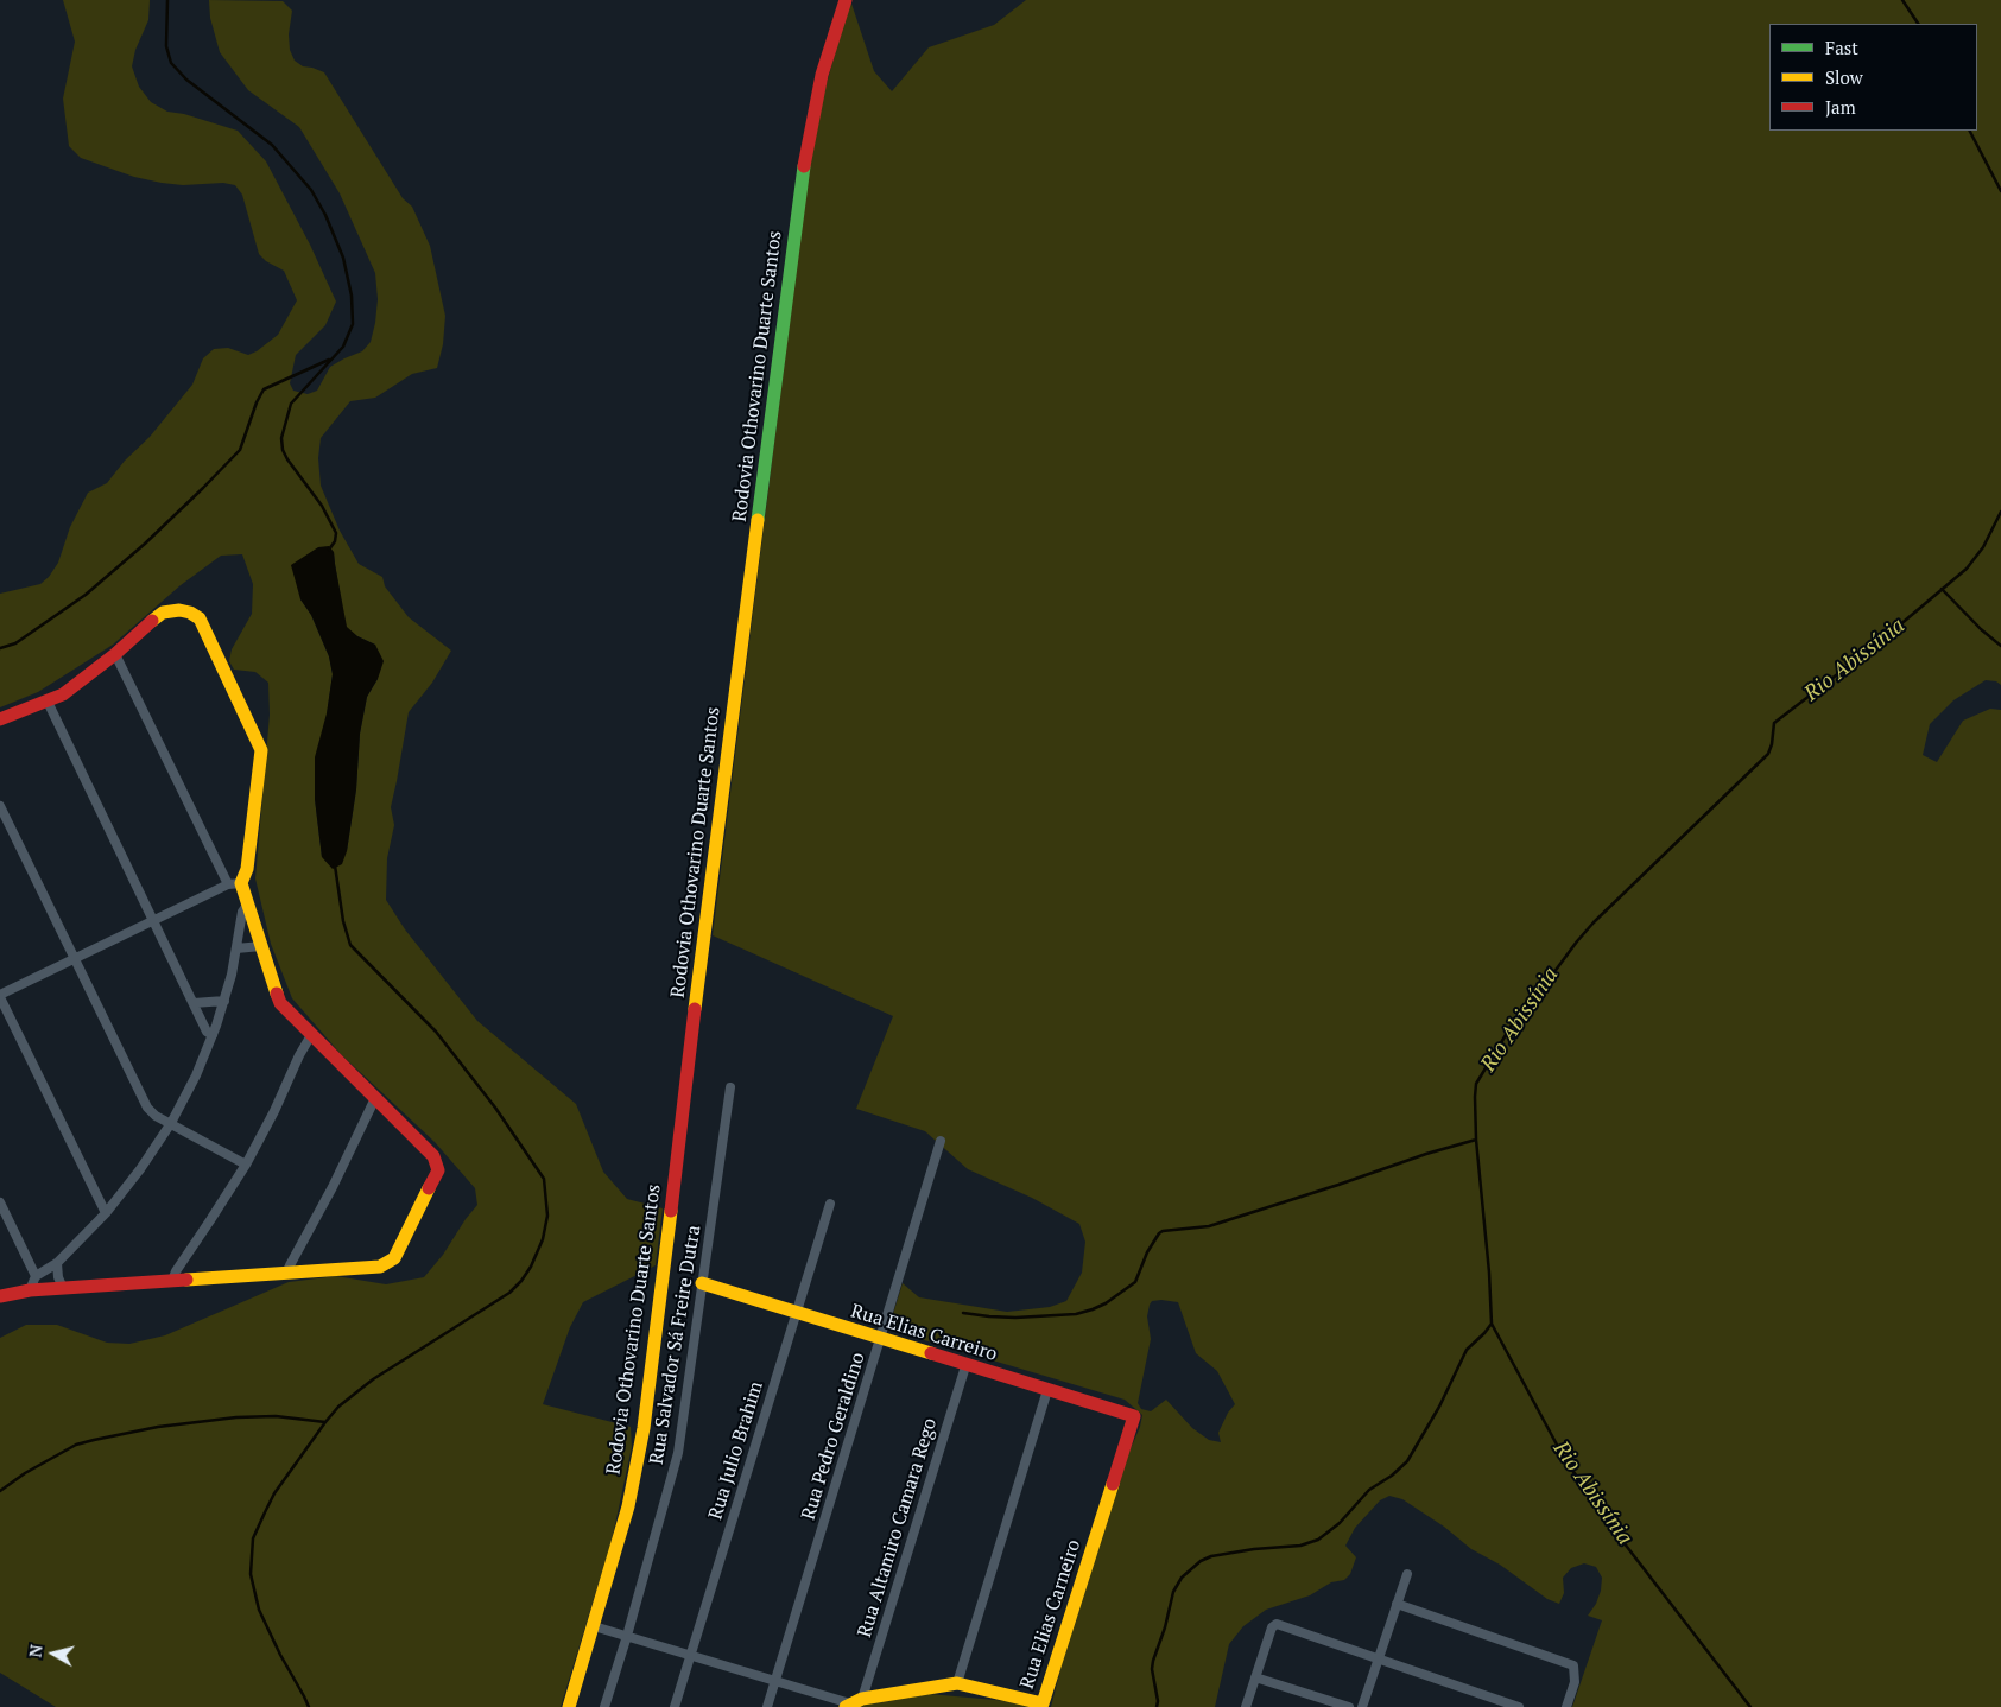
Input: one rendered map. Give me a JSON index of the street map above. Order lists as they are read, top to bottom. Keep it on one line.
{"streets":{"street":["Rodovia Othovarino Duarte Santos","Rua Elias Carreiro","Rua Salvador Sá Freire Dutra","Rua Pedro Geraldino","Rua Julio Brahim","Rua Altamiro Camara Rego","Rua Elias Carneiro"]},"crossings":[["Rua Elias Carreiro","Rua Salvador Sá Freire Dutra"],["Rua Elias Carreiro","Rua Pedro Geraldino"],["Rua Elias Carreiro","Rua Julio Brahim"],["Rua Elias Carreiro","Rua Altamiro Camara Rego"],["Rua Elias Carreiro","Rua Elias Carneiro"],["Rua Altamiro Camara Rego","Rua Elias Carneiro"]],"water":["Rio Abissínia"],"legend":["Fast","Slow","Jam"],"north":"left"}
